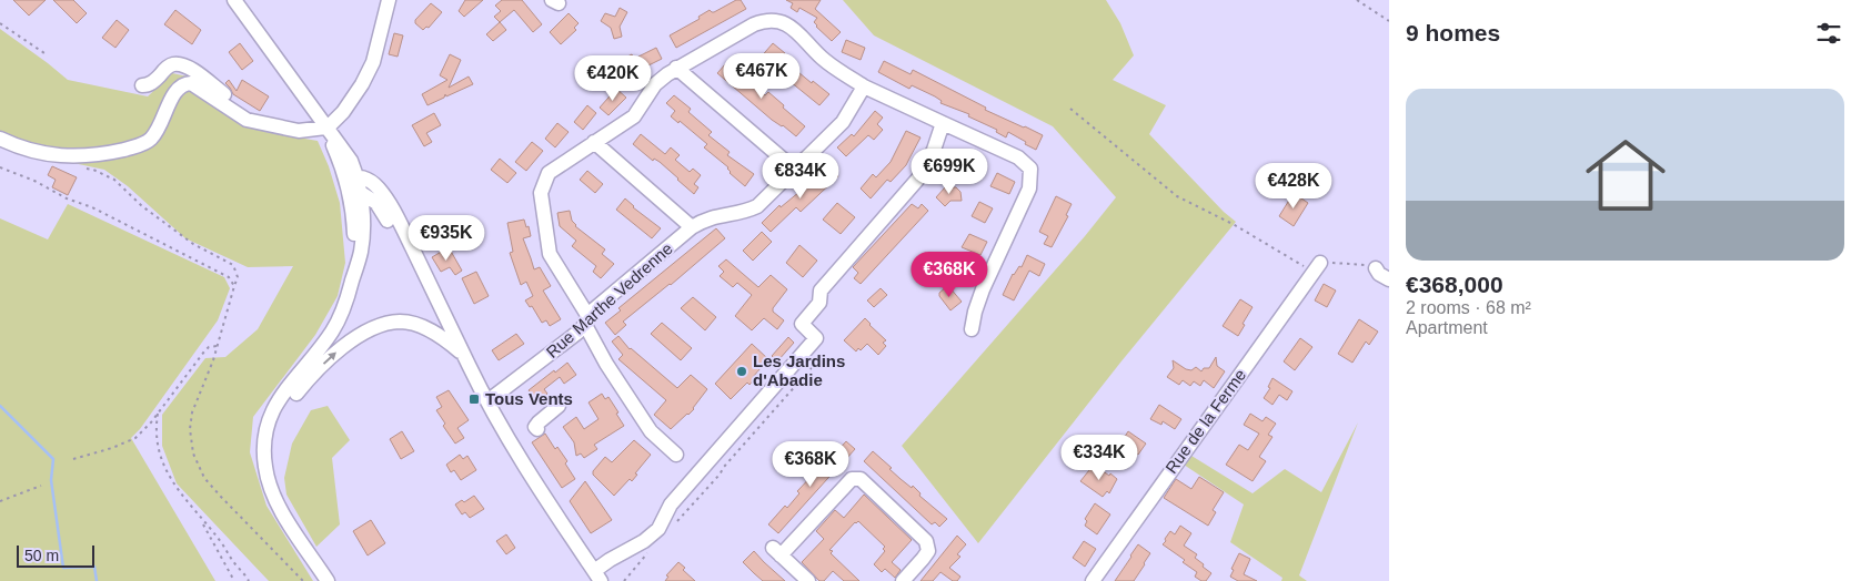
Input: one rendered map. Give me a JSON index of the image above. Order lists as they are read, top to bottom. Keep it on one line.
{"streets":{"street":["Rue Marthe Vedrenne","Rue de la Ferme"]},"places":{"other":["Les Jardins d'Abadie"],"transit":["Tous Vents"]},"scale_bar":"50 m","page":{"heading":"9 homes","price":["€467K","€420K","€699K","€834K","€428K","€935K","€368K","€334K","€368K"],"list":[{"name":"€368,000","note":"2 rooms · 68 m² · Apartment"}],"scale":"50 m"}}
